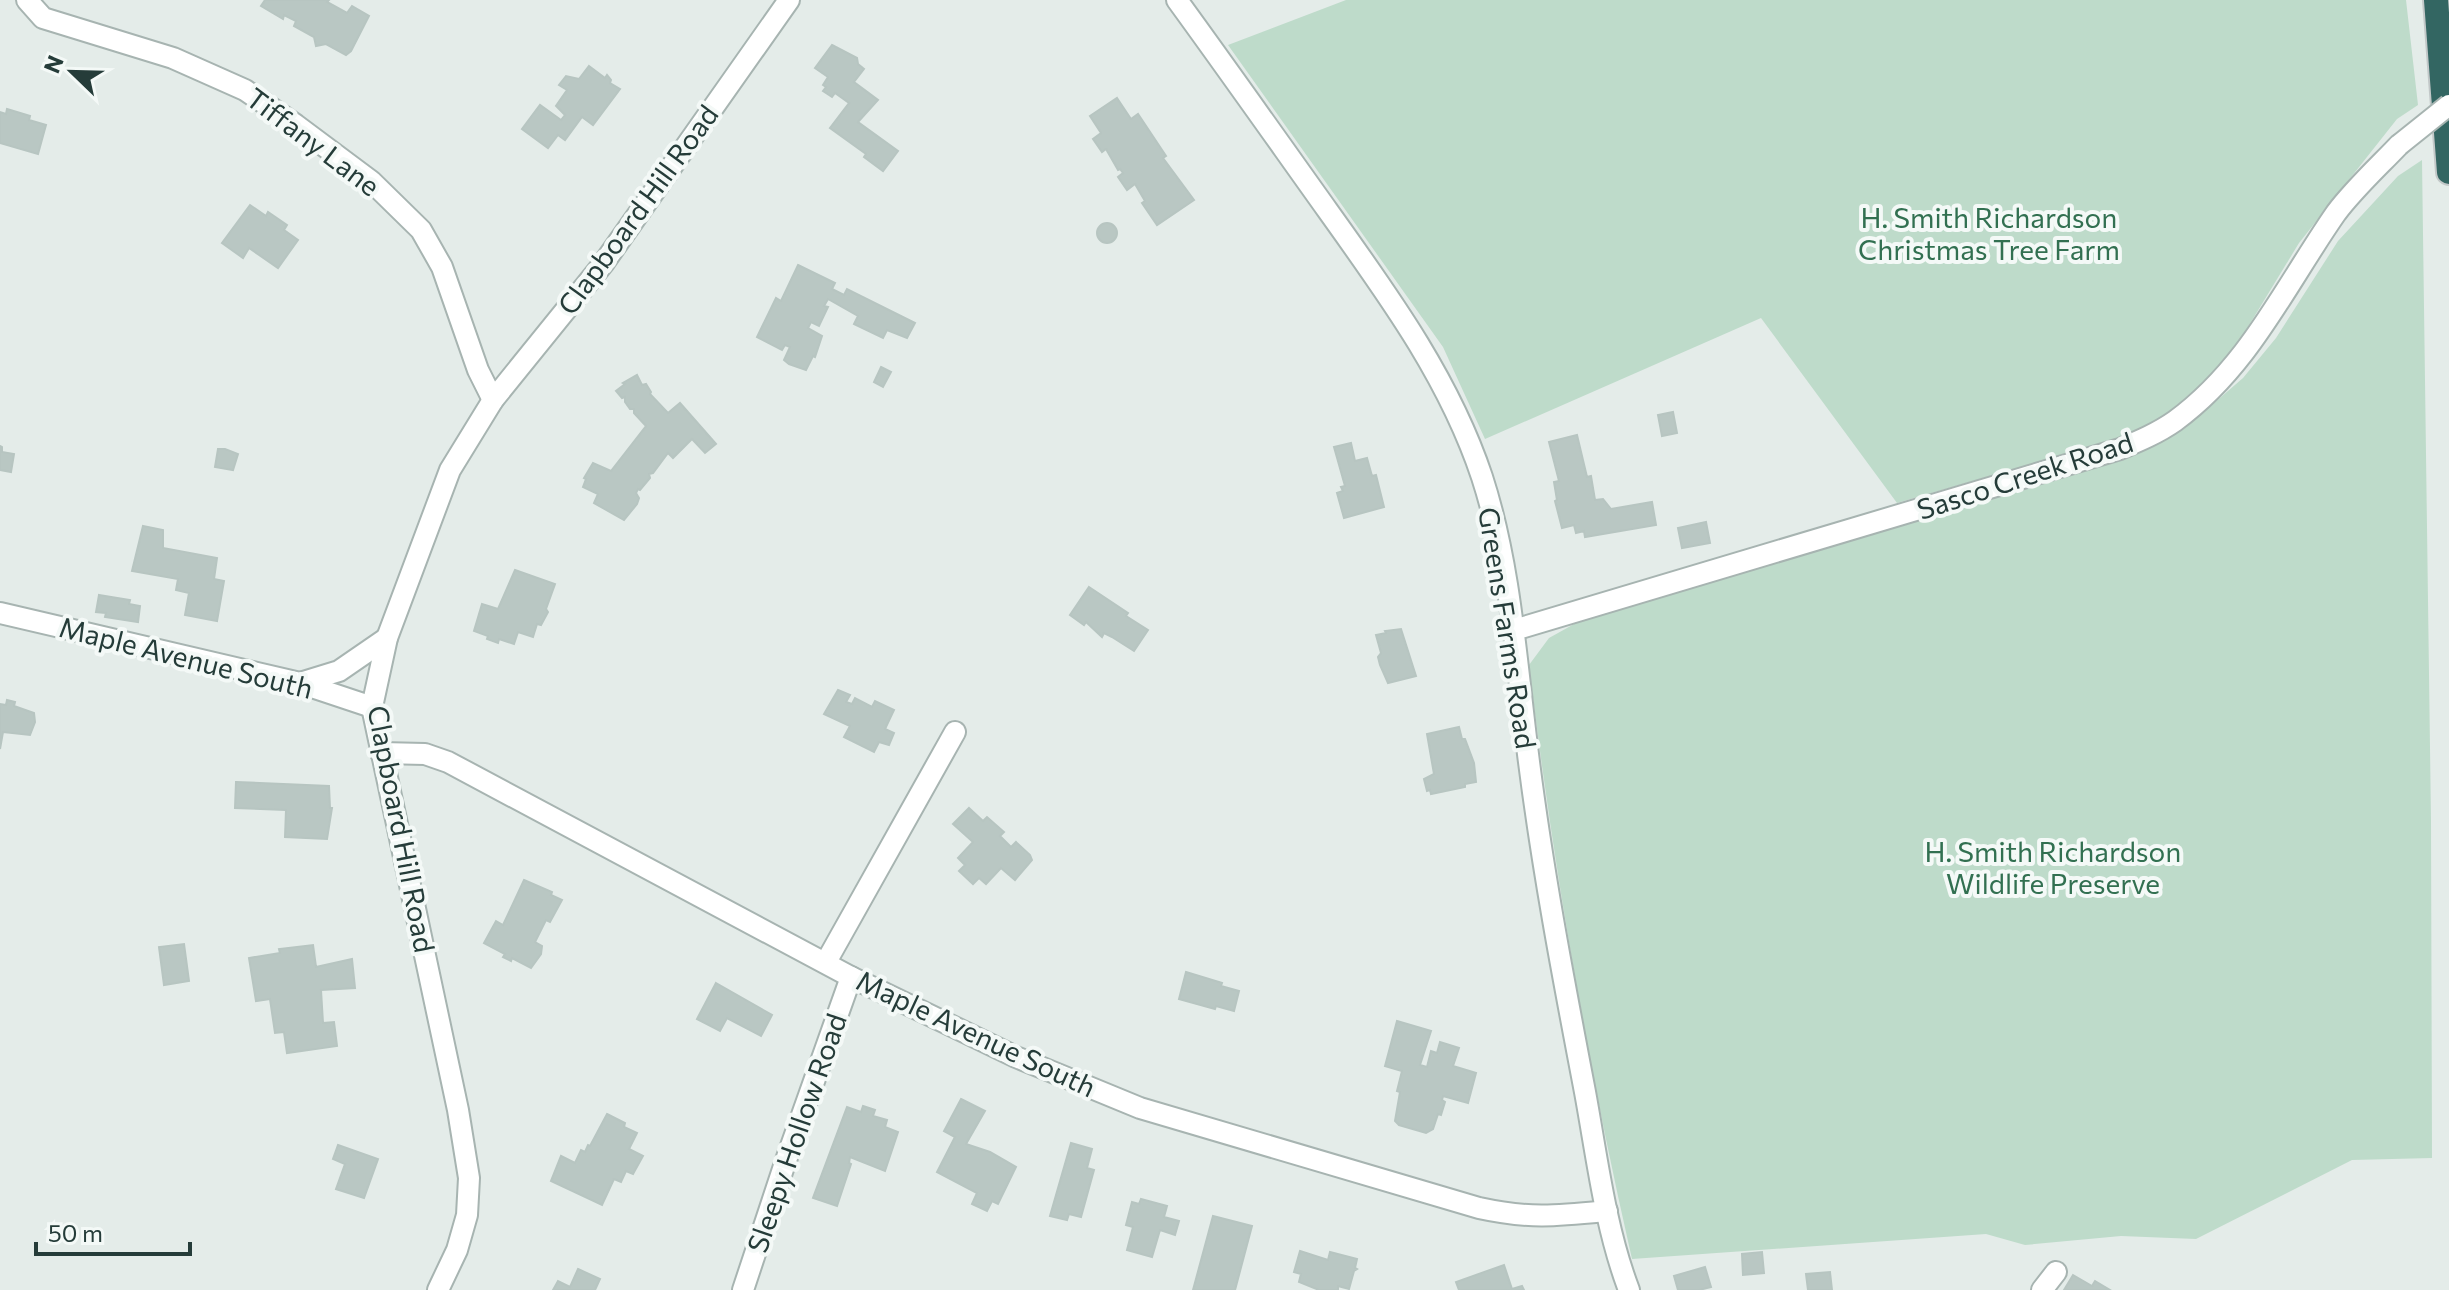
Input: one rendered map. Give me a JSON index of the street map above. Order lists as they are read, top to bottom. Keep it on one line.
{"streets":{"street":["Tiffany Lane","Clapboard Hill Road","Sasco Creek Road","Greens Farms Road","Maple Avenue South","Sleepy Hollow Road"]},"crossings":[["Tiffany Lane","Clapboard Hill Road"],["Clapboard Hill Road","Maple Avenue South"],["Sasco Creek Road","Greens Farms Road"],["Greens Farms Road","Maple Avenue South"],["Maple Avenue South","Sleepy Hollow Road"]],"parks":["H. Smith Richardson Christmas Tree Farm","H. Smith Richardson Wildlife Preserve"],"scale_bar":"50 m","north":"top left"}
